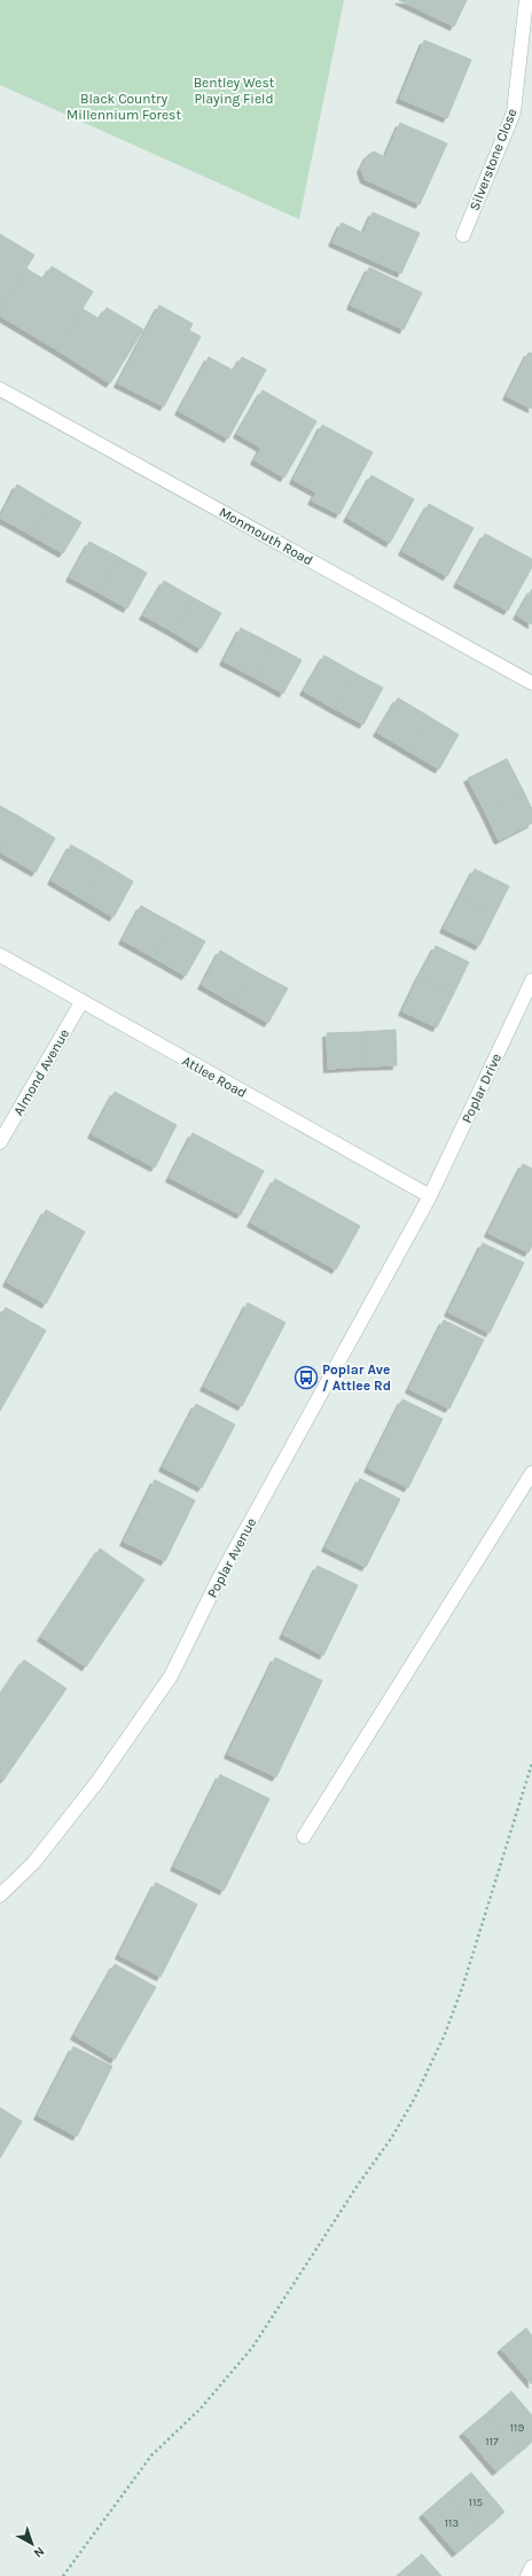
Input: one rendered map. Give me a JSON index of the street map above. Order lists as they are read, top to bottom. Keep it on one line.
{"streets":{"street":["Silverstone Close","Monmouth Road","Almond Avenue","Attlee Road","Poplar Drive","Poplar Avenue"]},"crossings":[["Almond Avenue","Attlee Road"],["Attlee Road","Poplar Drive"],["Attlee Road","Poplar Avenue"],["Poplar Drive","Poplar Avenue"]],"parks":["Bentley West Playing Field","Black Country Millennium Forest"],"places":{"bus stop":["Poplar Ave / Attlee Rd"]},"house_numbers":["119","117","115","113"],"north":"bottom right"}
